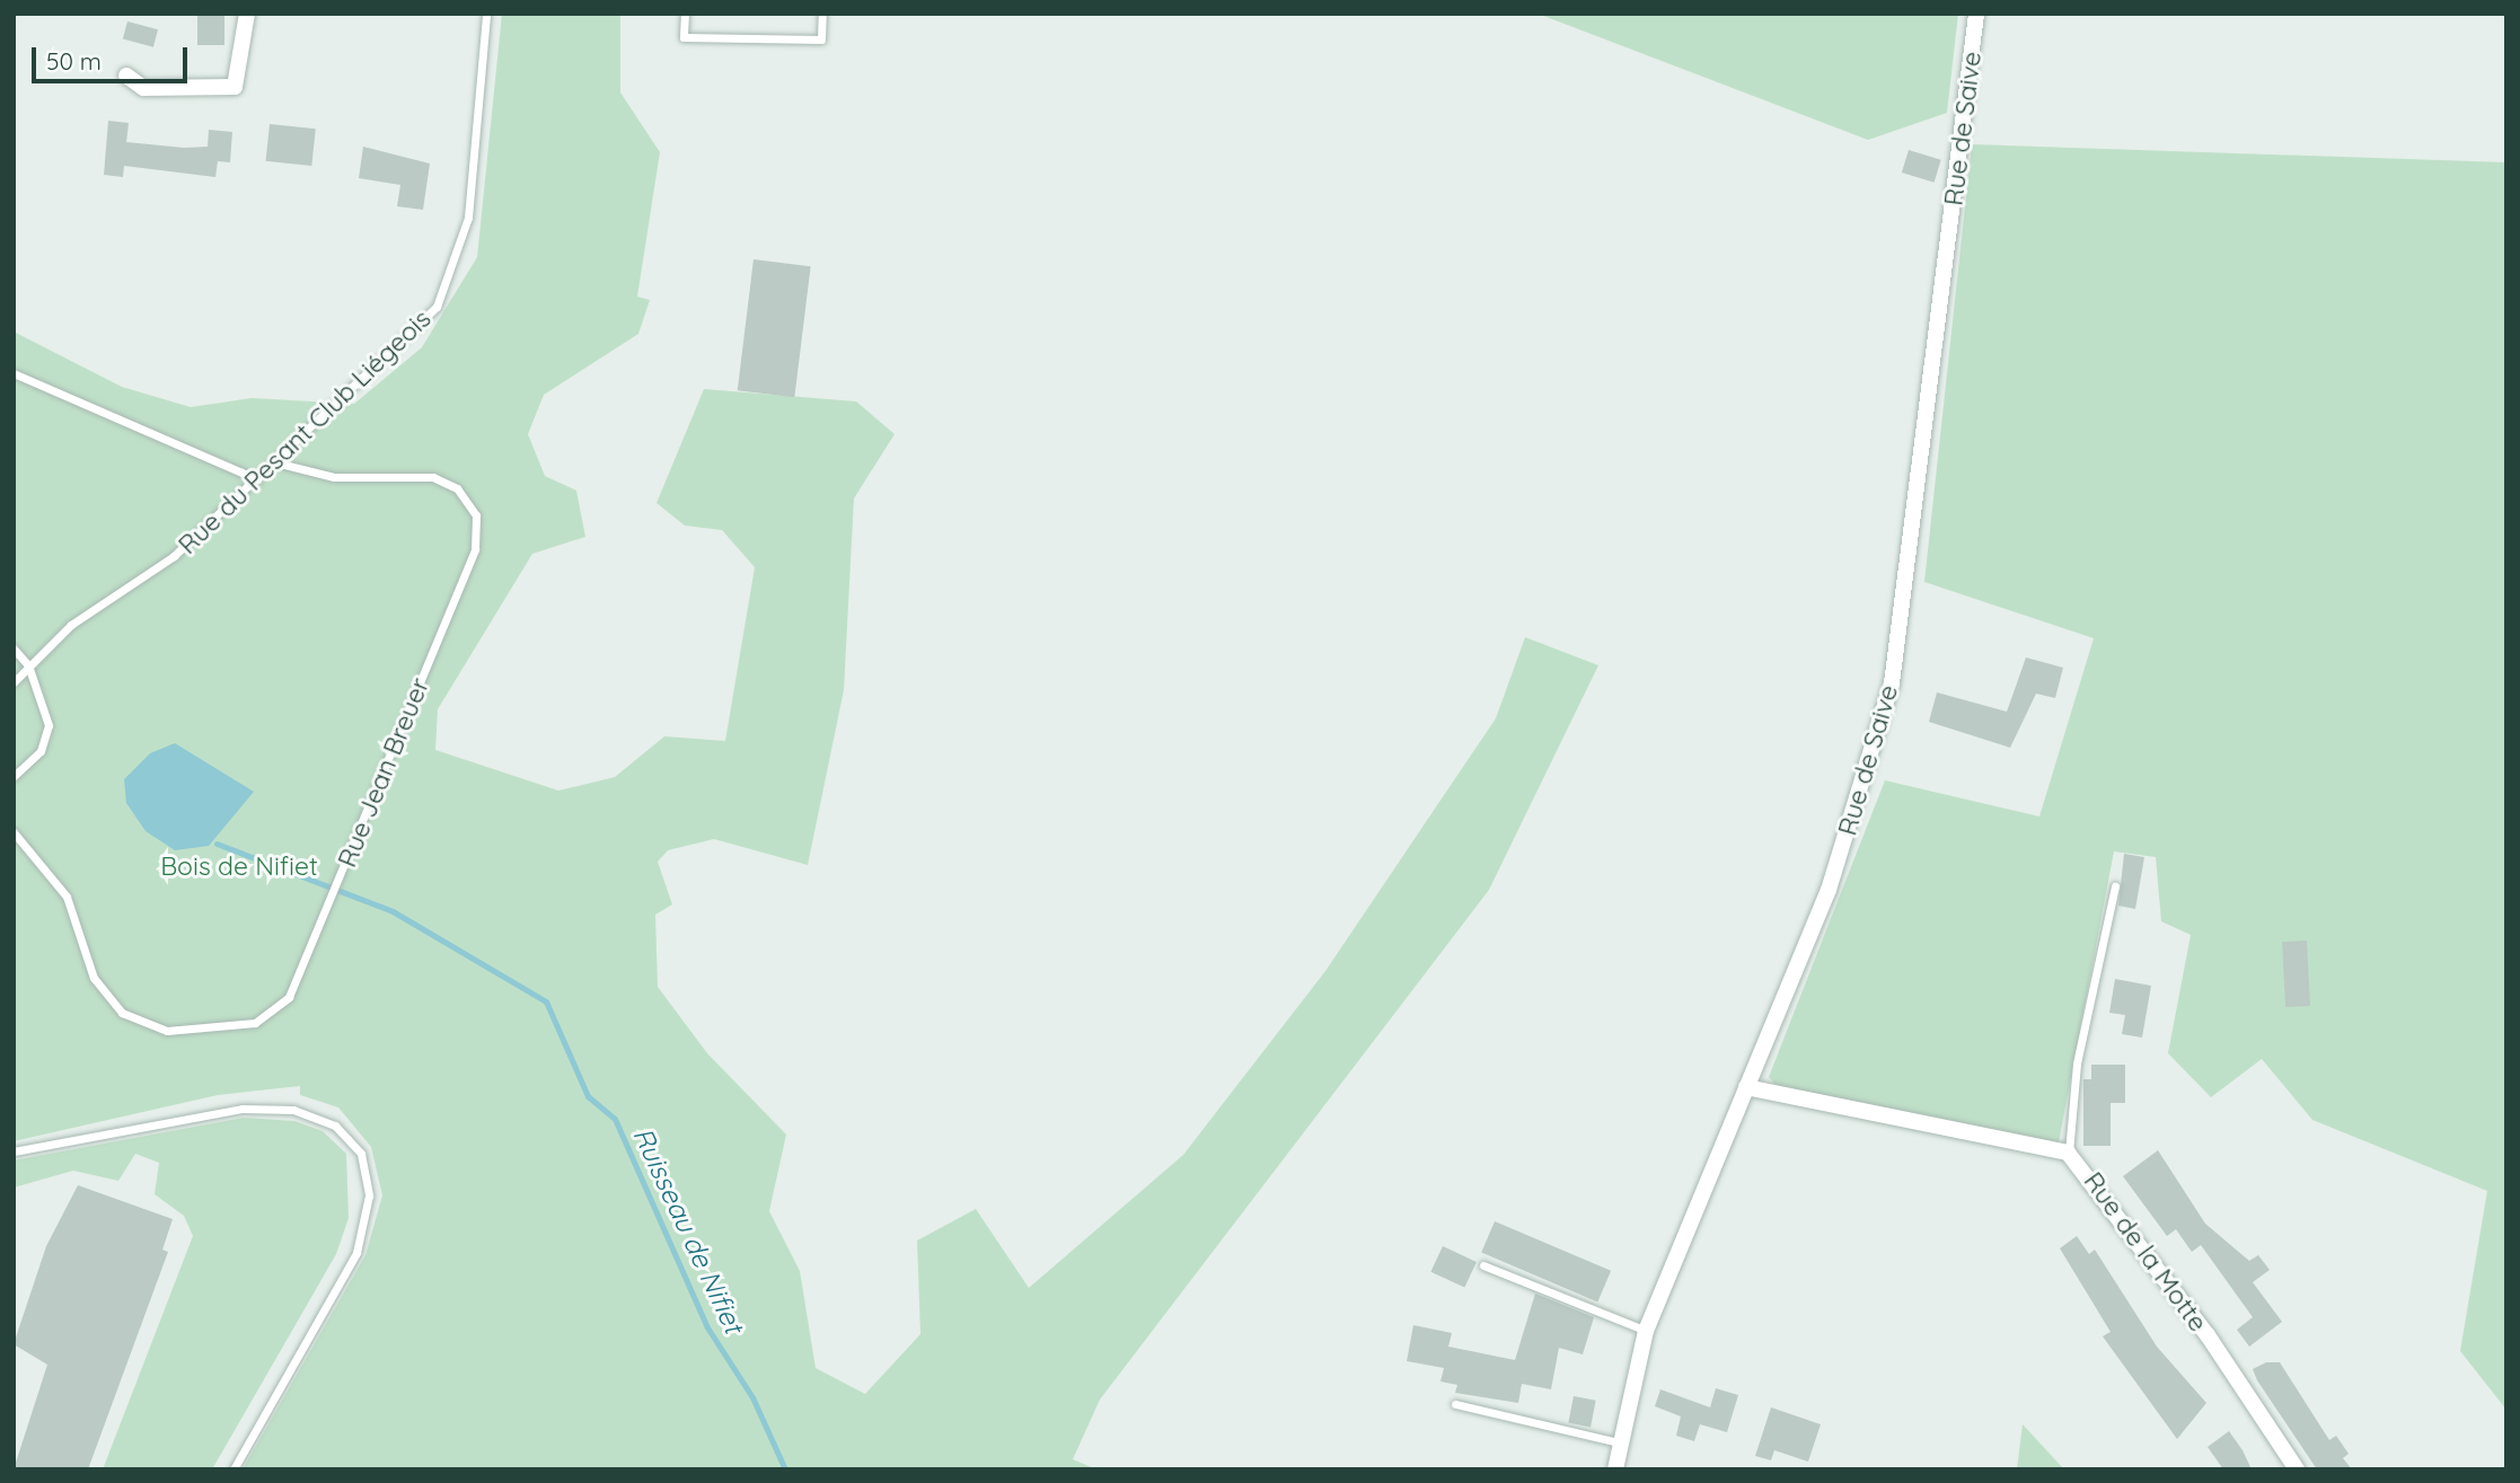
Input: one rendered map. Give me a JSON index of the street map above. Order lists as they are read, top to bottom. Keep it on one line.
{"streets":{"street":["Rue de Saive","Rue de la Motte"],"lane":["Rue du Pesant Club Liégeois","Rue Jean Breuer"]},"crossings":[["Rue de Saive","Rue de la Motte"],["Rue du Pesant Club Liégeois","Rue Jean Breuer"]],"water":["Ruisseau de Nifiet"],"parks":["Bois de Nifiet"],"scale_bar":"50 m"}
